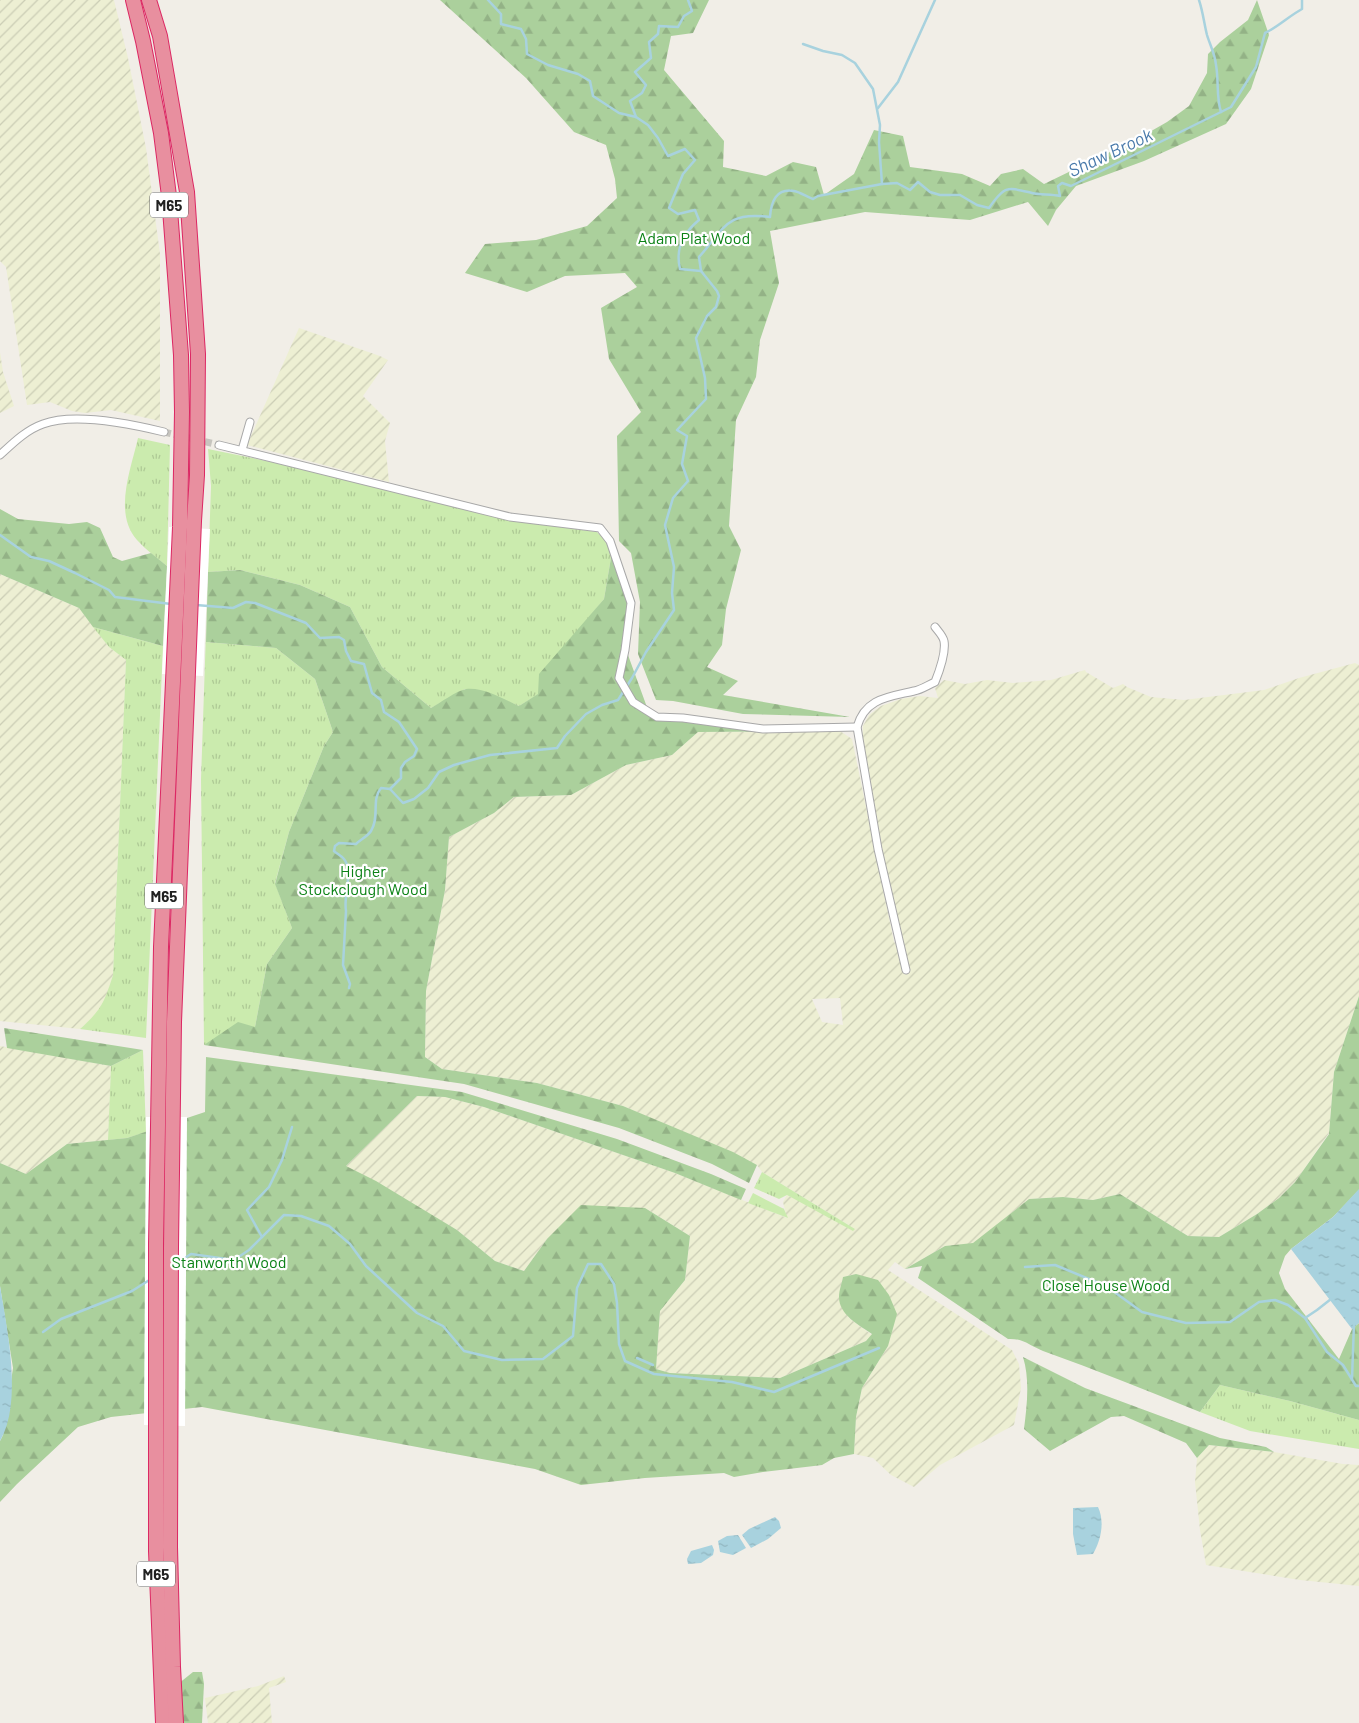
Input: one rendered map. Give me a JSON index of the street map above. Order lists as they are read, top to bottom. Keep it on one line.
{"streets":{"highway":["M65"]},"water":["Shaw Brook"],"parks":["Adam Plat Wood","Higher Stockclough Wood","Stanworth Wood","Close House Wood"]}
